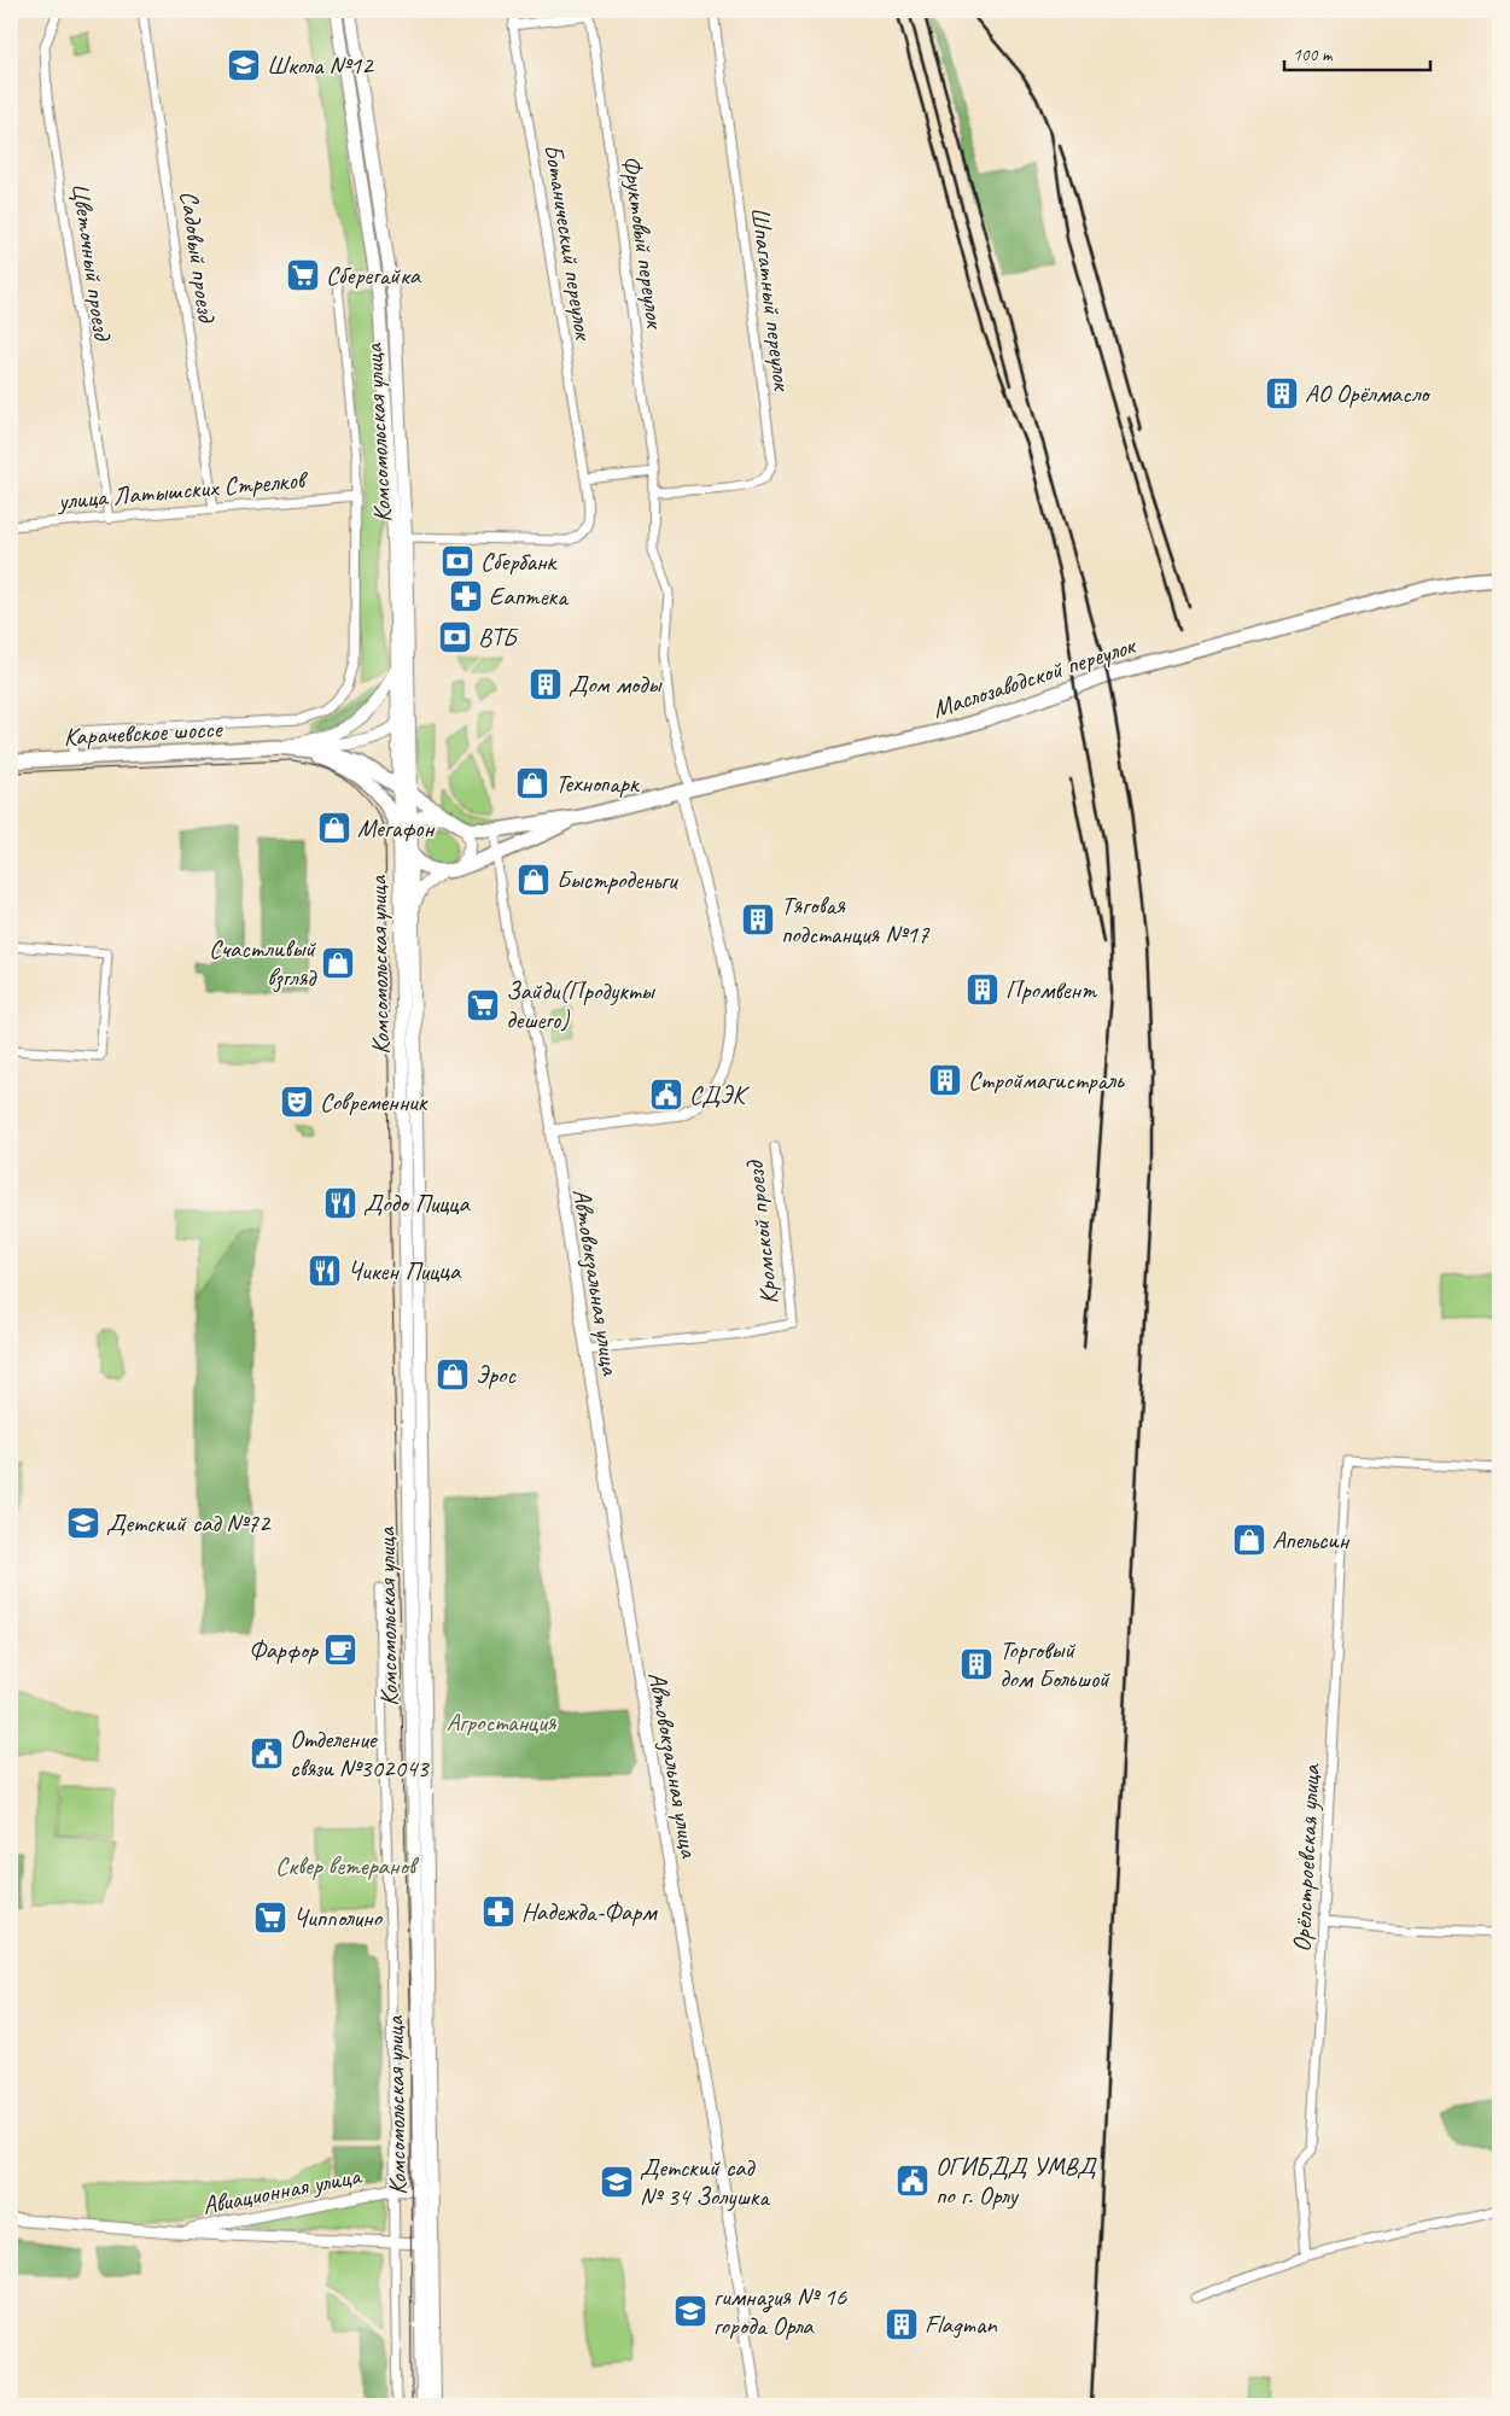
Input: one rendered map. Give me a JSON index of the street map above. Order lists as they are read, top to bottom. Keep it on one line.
{"streets":{"highway":["Комсомольская улица","Маслозаводской переулок","Карачевское шоссе"],"street":["Ботанический переулок","Фруктовый переулок","Садовый проезд","Цветочный проезд","Шпагатный переулок","улица Латышских Стрелков","Кромской проезд","Автовокзальная улица","Орёлстроевская улица","Авиационная улица"]},"crossings":[["Ботанический переулок","Фруктовый переулок"],["Ботанический переулок","Комсомольская улица"],["Фруктовый переулок","Шпагатный переулок"],["Фруктовый переулок","Маслозаводской переулок"],["Садовый проезд","улица Латышских Стрелков"],["Цветочный проезд","улица Латышских Стрелков"],["Комсомольская улица","Маслозаводской переулок"],["Комсомольская улица","Авиационная улица"],["Маслозаводской переулок","Автовокзальная улица"],["Кромской проезд","Автовокзальная улица"]],"parks":["Агростанция","Сквер ветеранов"],"places":{"school or university":["Школа №12","Детский сад №72","Детский сад № 34 Золушка","гимназия № 16 города Орла"],"supermarket":["Сберегайка","Зайди(Продукты дешего)","Чипполино"],"building":["АО Орёлмасло","Дом моды","Тяговая подстанция №17","Промвент","Строймагистраль","Торговый дом Большой","Flagman"],"bank":["Сбербанк","ВТБ"],"pharmacy":["Еаптека","Надежда-Фарм"],"shop":["Технопарк","Мегафон","Быстроденьги","Счастливый взгляд","Эрос","Апельсин"],"public building":["СДЭК","Отделение связи №302043","ОГИБДД УМВД по г. Орлу"],"theatre":["Современник"],"restaurant":["Додо Пицца","Чикен Пицца"],"cafe":["Фарфор"]},"scale_bar":"100 m"}
